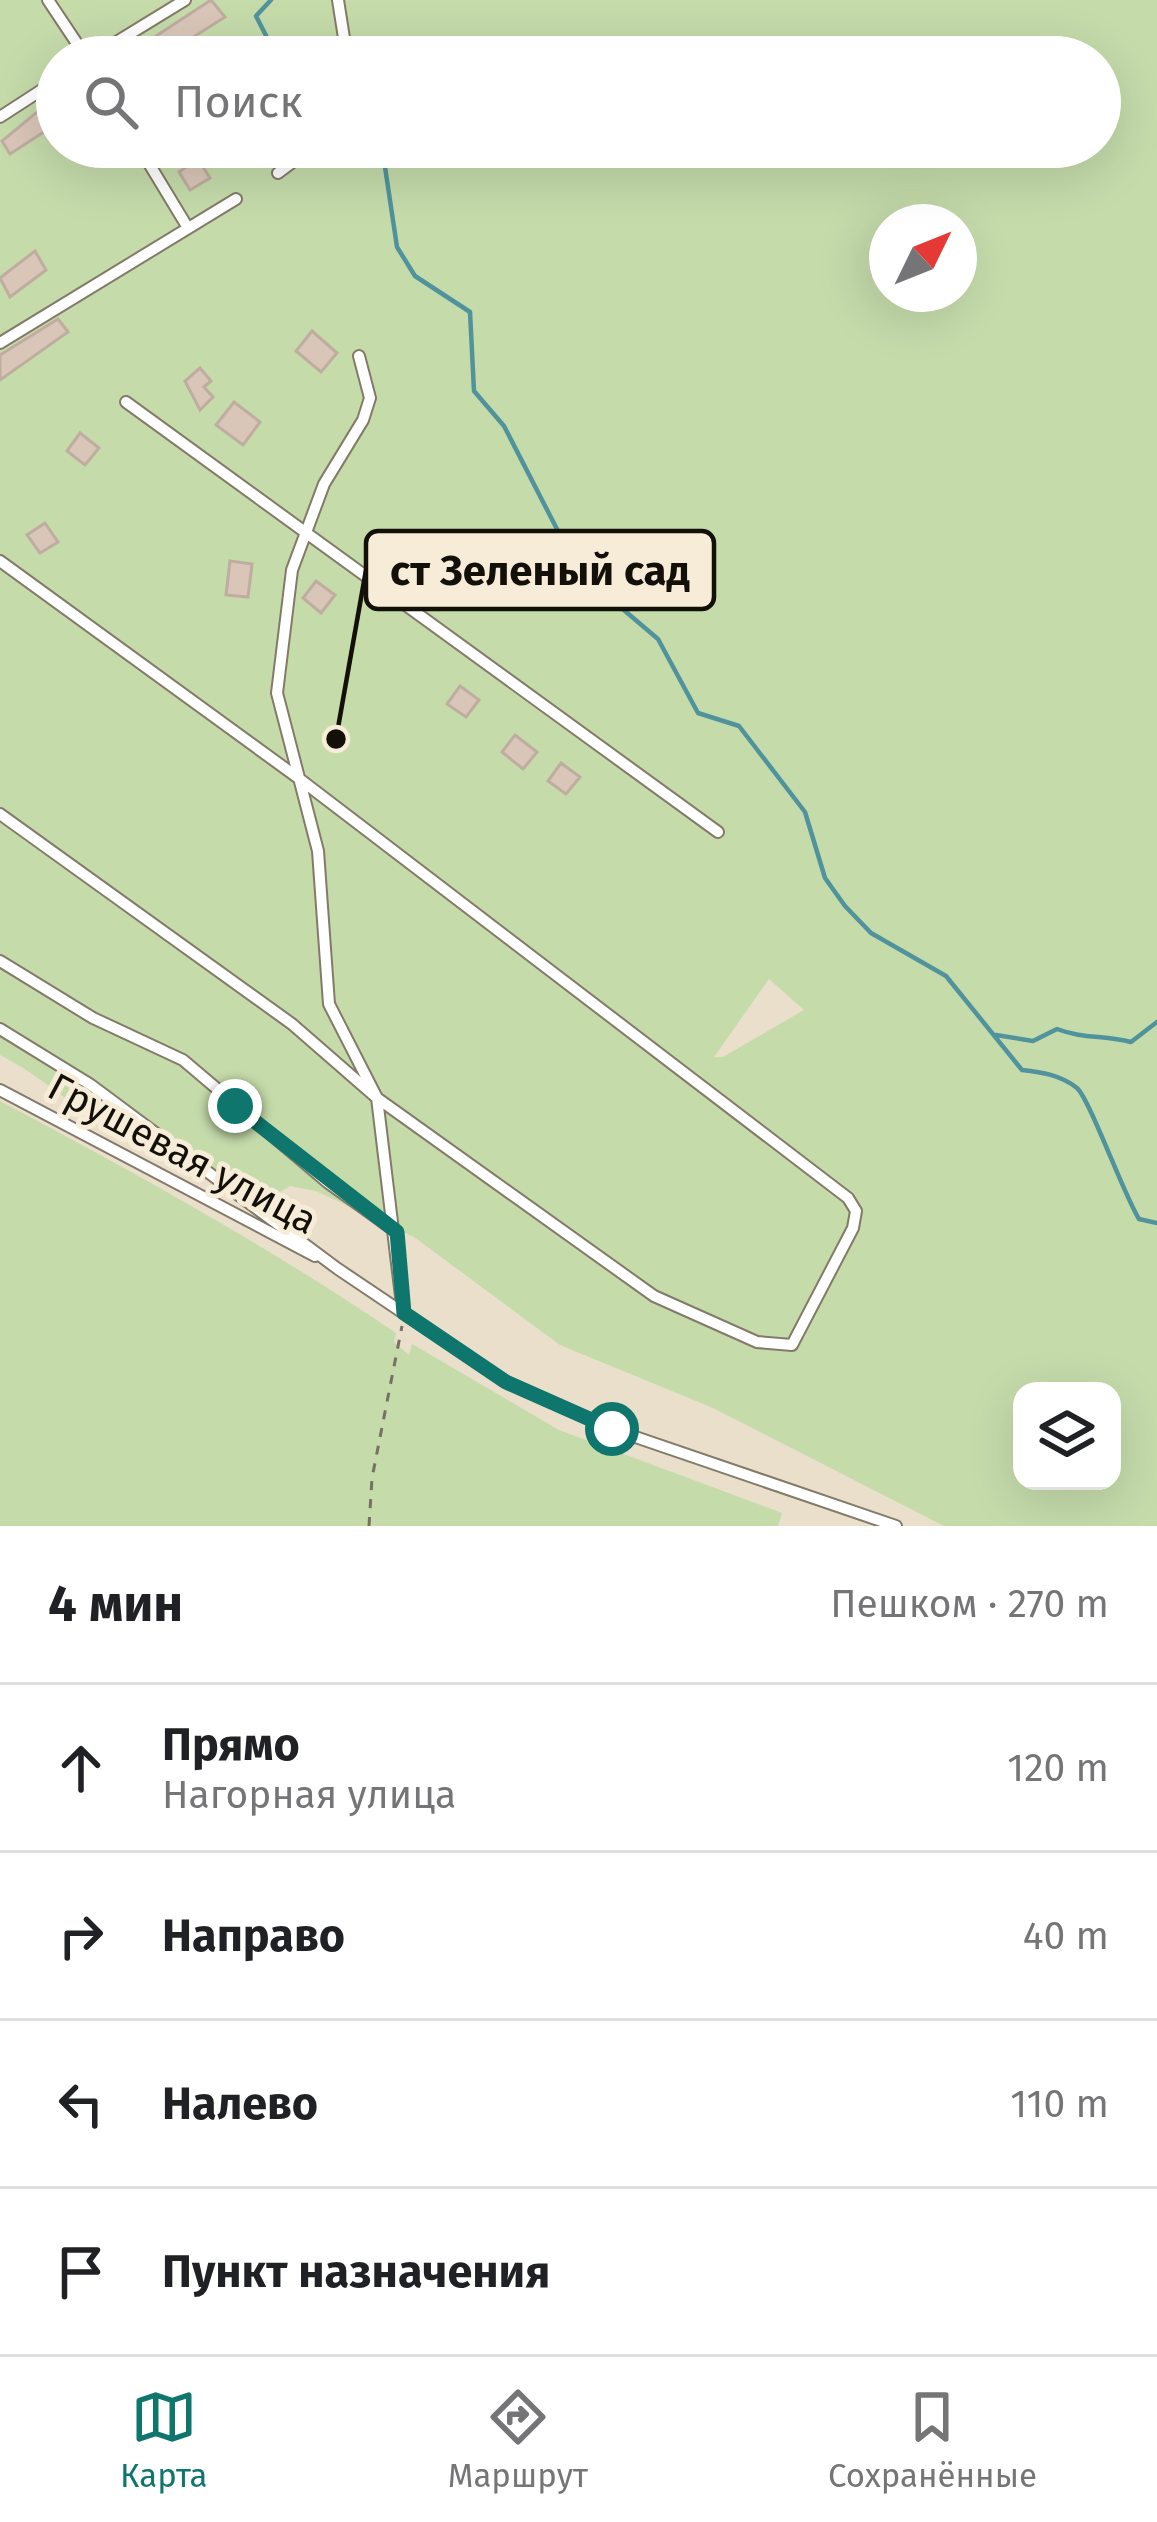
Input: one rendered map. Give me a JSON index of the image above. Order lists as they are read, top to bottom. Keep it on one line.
{"streets":{"street":["Грушевая улица"]},"places":["ст Зеленый сад"],"north":"top right","page":{"search":"Поиск","heading":["4 мин","Пешком · 270 m"],"list":[["Прямо","Нагорная улица","120 m"],["Направо","40 m"],["Налево","110 m"],"Пункт назначения"],"nav":["Карта","Маршрут","Сохранённые"]}}
